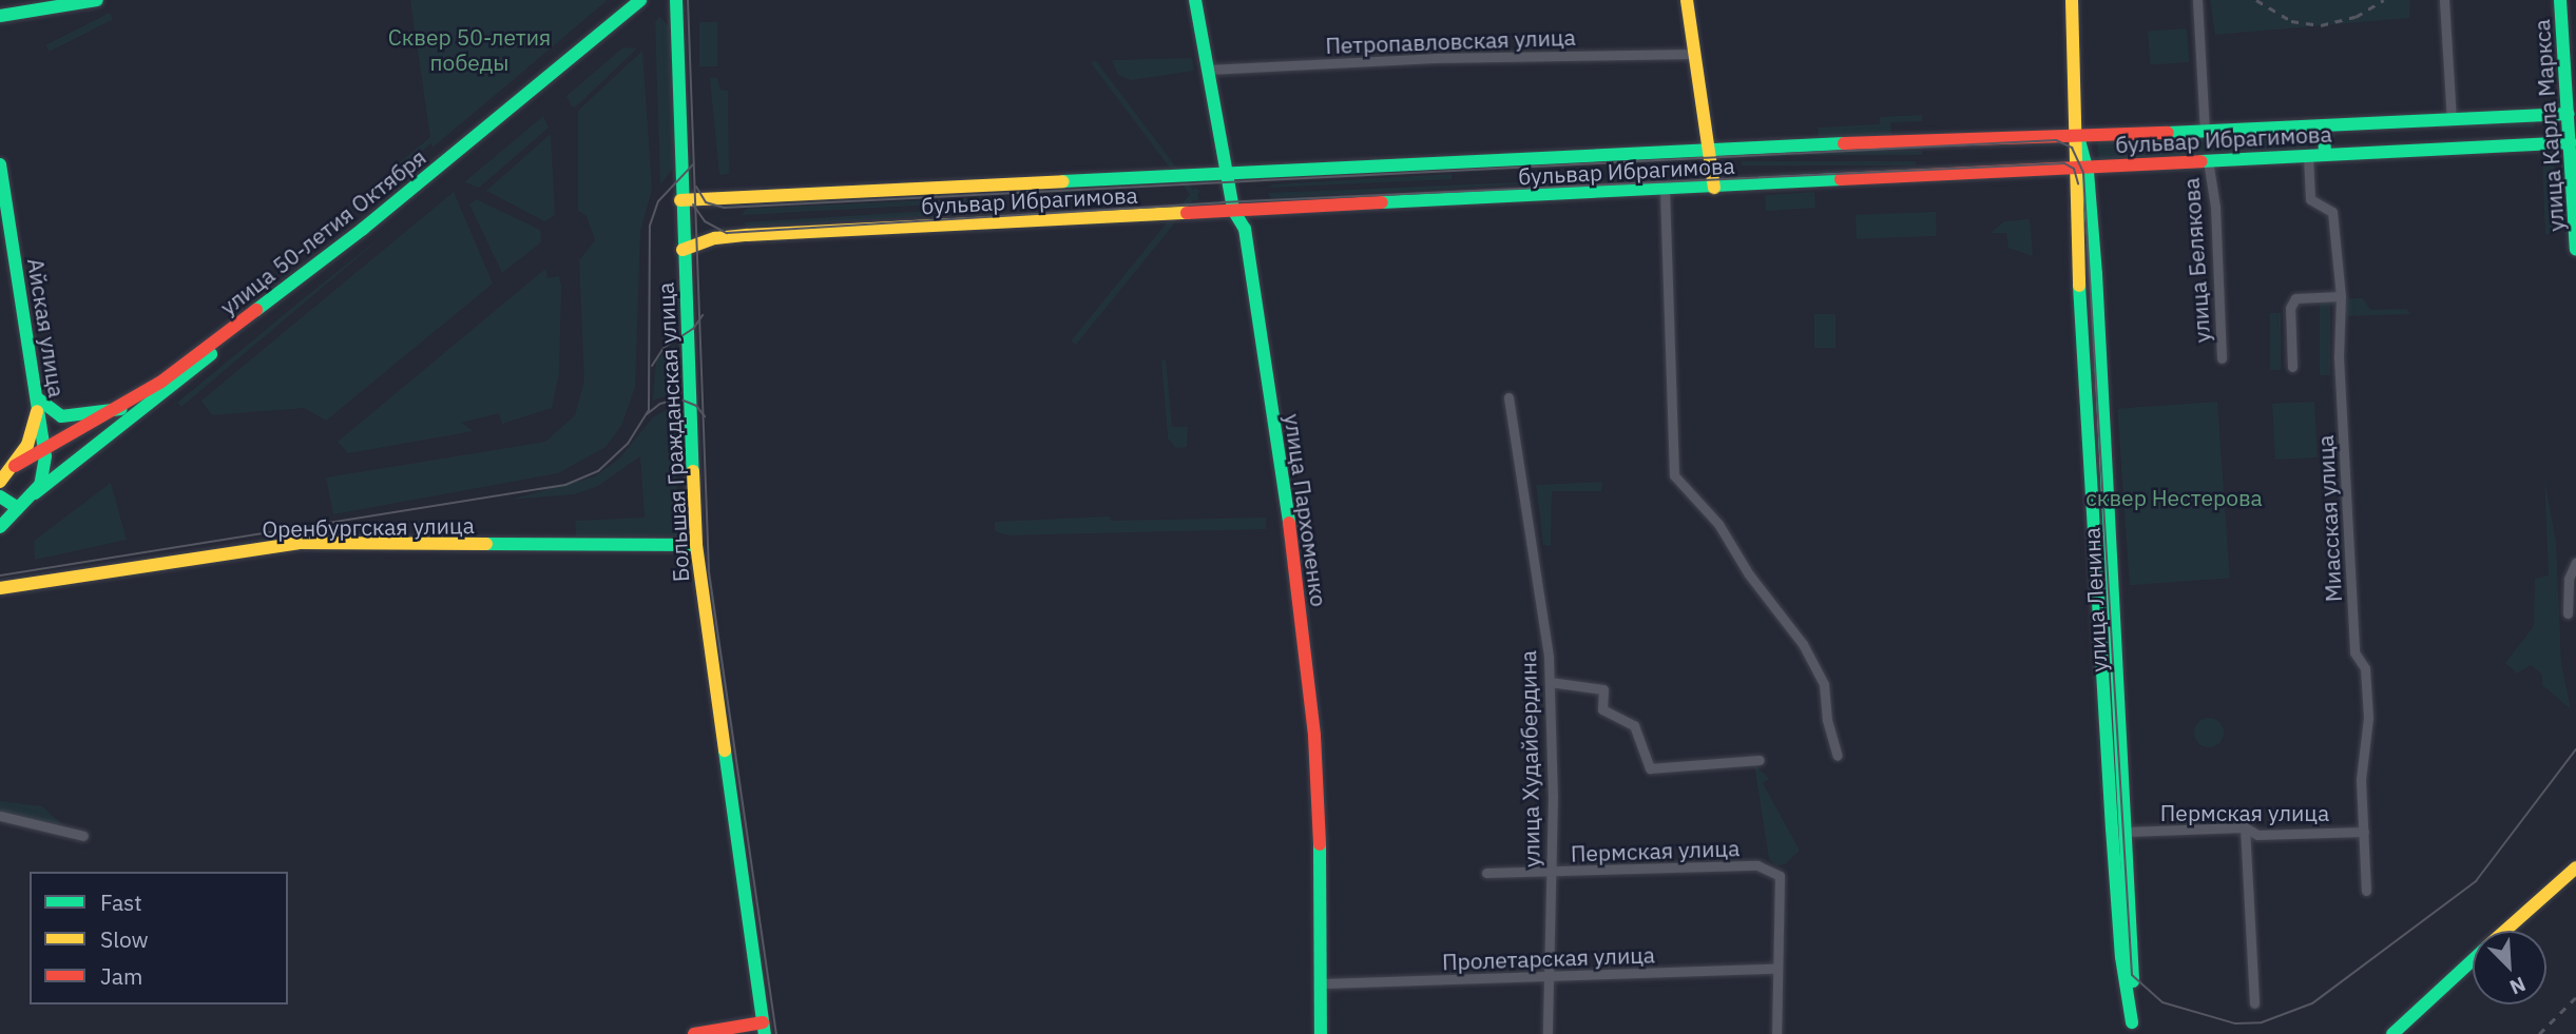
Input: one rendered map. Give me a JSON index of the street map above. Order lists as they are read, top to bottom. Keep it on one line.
{"streets":{"main road":["улица Карла Маркса","бульвар Ибрагимова","улица 50-летия Октября","Айская улица","Большая Гражданская улица","улица Пархоменко","Оренбургская улица","улица Ленина"],"street":["Петропавловская улица","улица Белякова","Миасская улица","улица Худайбердина","Пермская улица","Пролетарская улица"]},"crossings":[["Петропавловская улица","улица Пархоменко"],["улица Карла Маркса","бульвар Ибрагимова"],["бульвар Ибрагимова","улица Белякова"],["бульвар Ибрагимова","Большая Гражданская улица"],["бульвар Ибрагимова","улица Пархоменко"],["бульвар Ибрагимова","Миасская улица"],["бульвар Ибрагимова","улица Ленина"],["улица 50-летия Октября","Айская улица"],["Большая Гражданская улица","Оренбургская улица"],["улица Пархоменко","Пролетарская улица"],["Миасская улица","Пермская улица"],["улица Ленина","Пермская улица"],["улица Худайбердина","Пермская улица"],["улица Худайбердина","Пролетарская улица"],["Пермская улица","Пролетарская улица"]],"parks":["Сквер 50-летия победы","сквер Нестерова"],"legend":["Fast","Slow","Jam"],"north":"bottom right"}
